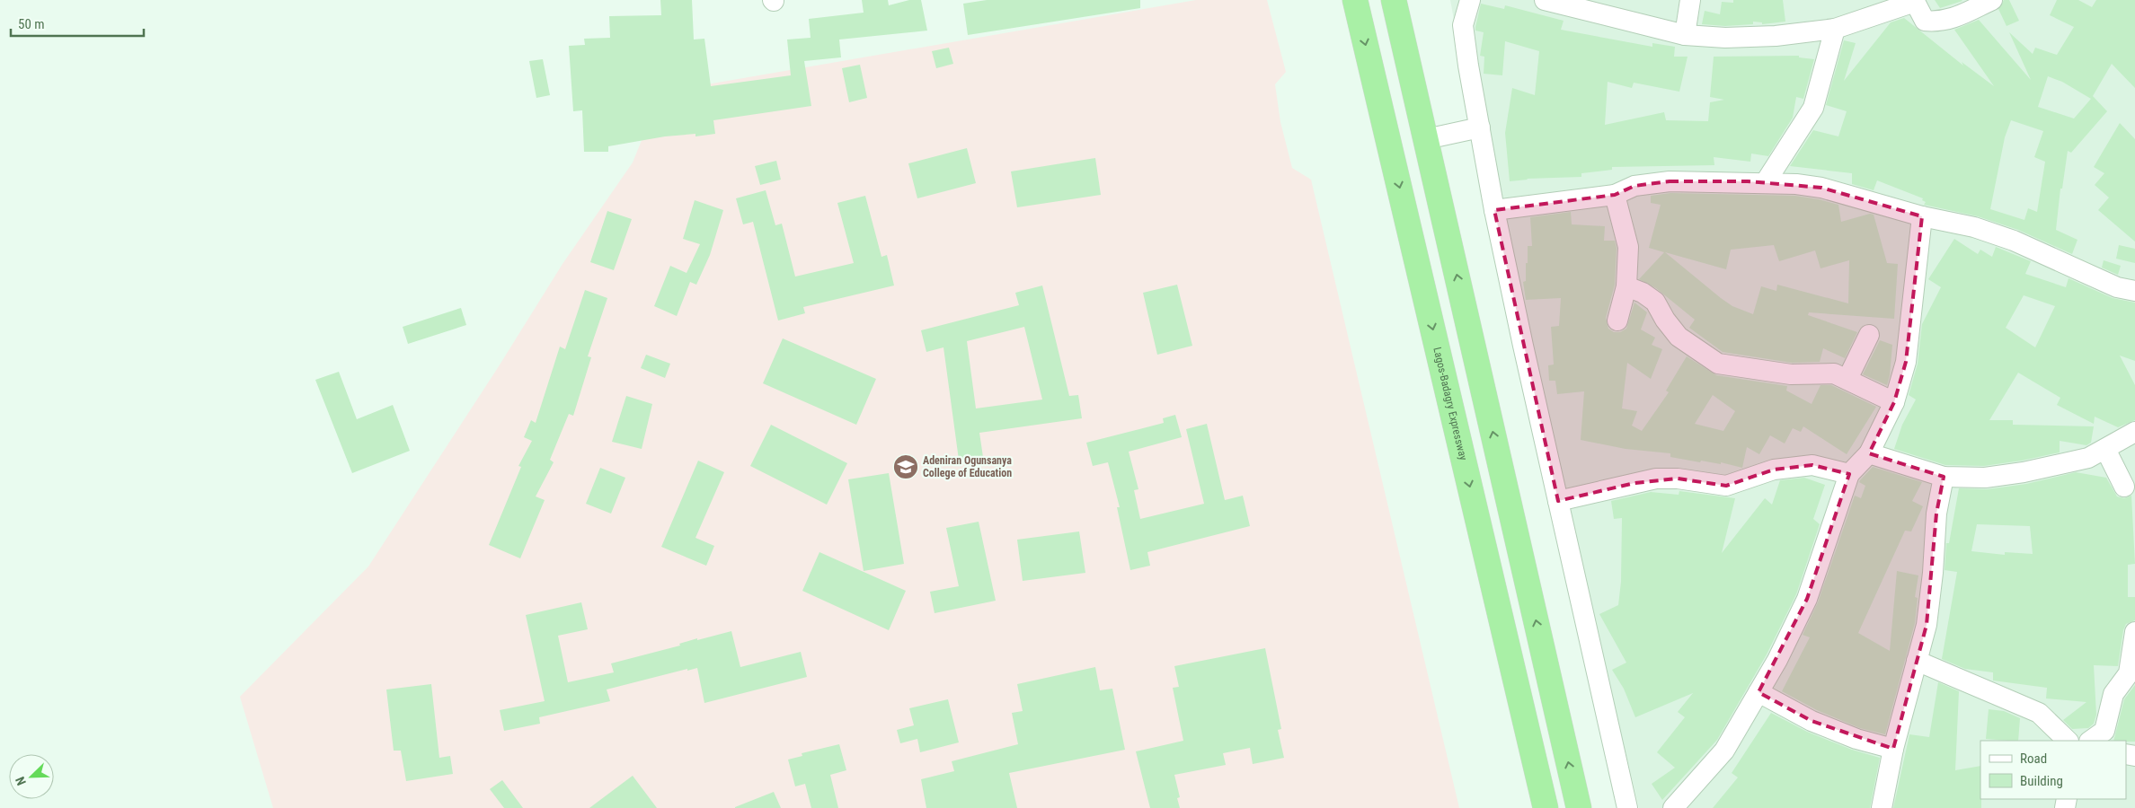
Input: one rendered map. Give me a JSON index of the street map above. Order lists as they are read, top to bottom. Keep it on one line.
{"streets":{"highway":["Lagos-Badagry Expressway"]},"places":{"school or university":["Adeniran Ogunsanya College of Education"]},"legend":["Road","Building"],"scale_bar":"50 m","north":"bottom left"}
